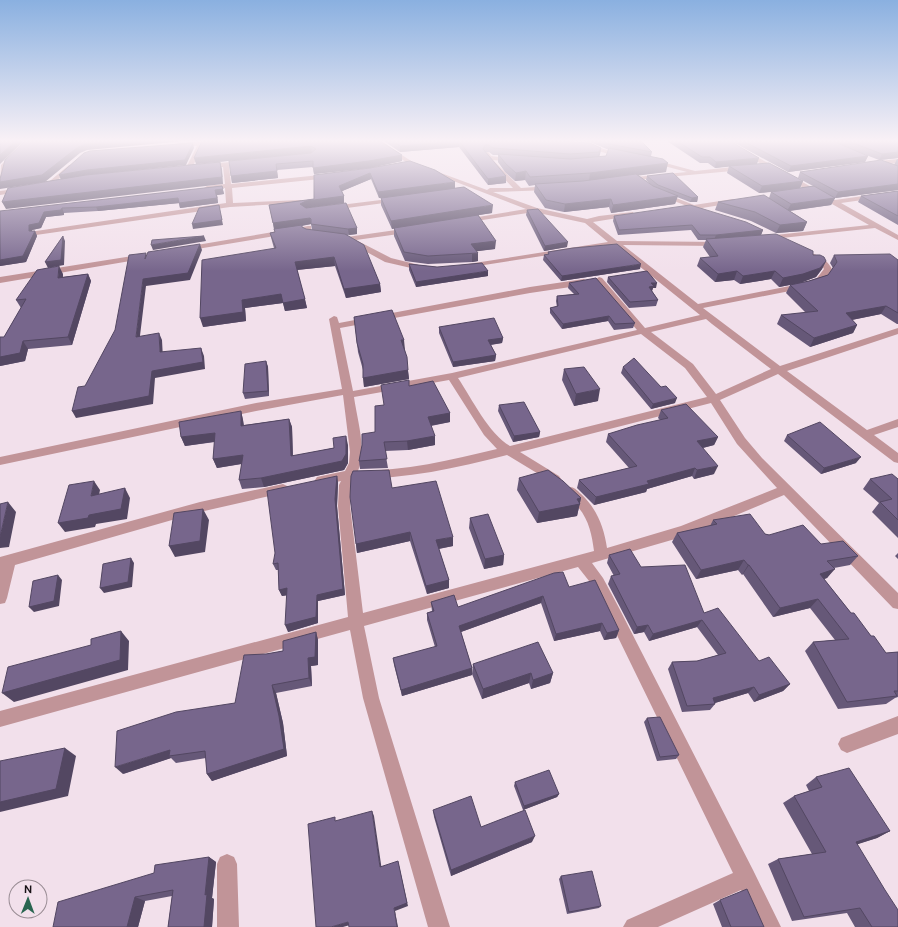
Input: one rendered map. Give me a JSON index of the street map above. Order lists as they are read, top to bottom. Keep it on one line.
{"north":"top"}
